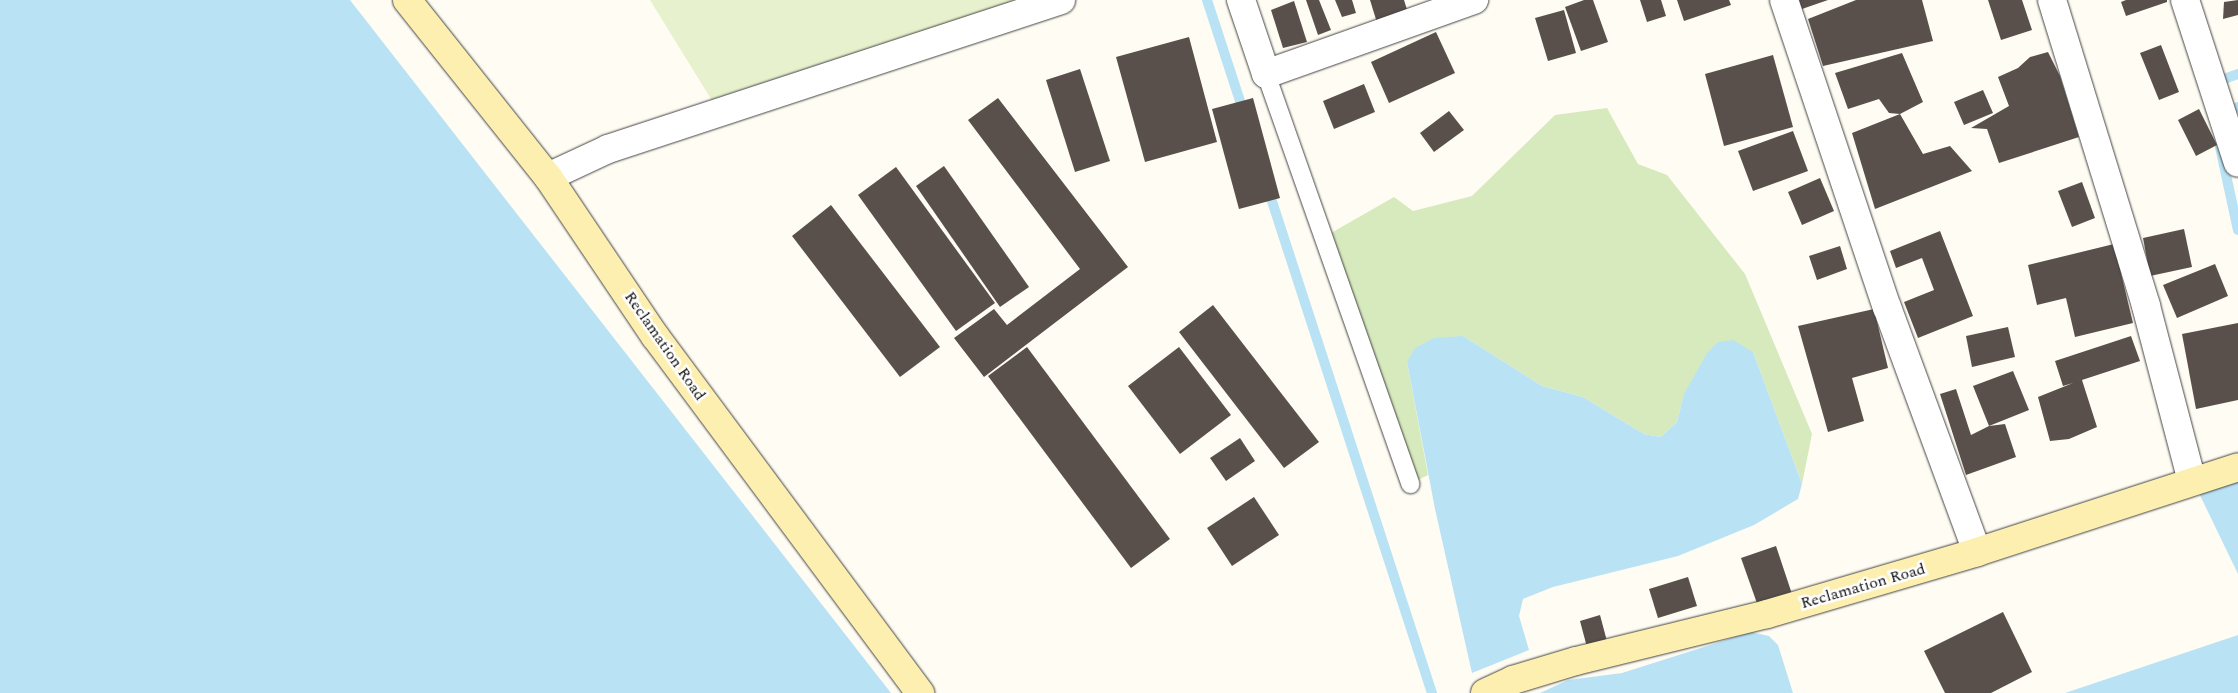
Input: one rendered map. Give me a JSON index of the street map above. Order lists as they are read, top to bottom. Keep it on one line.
{"streets":{"main road":["Reclamation Road"]}}
